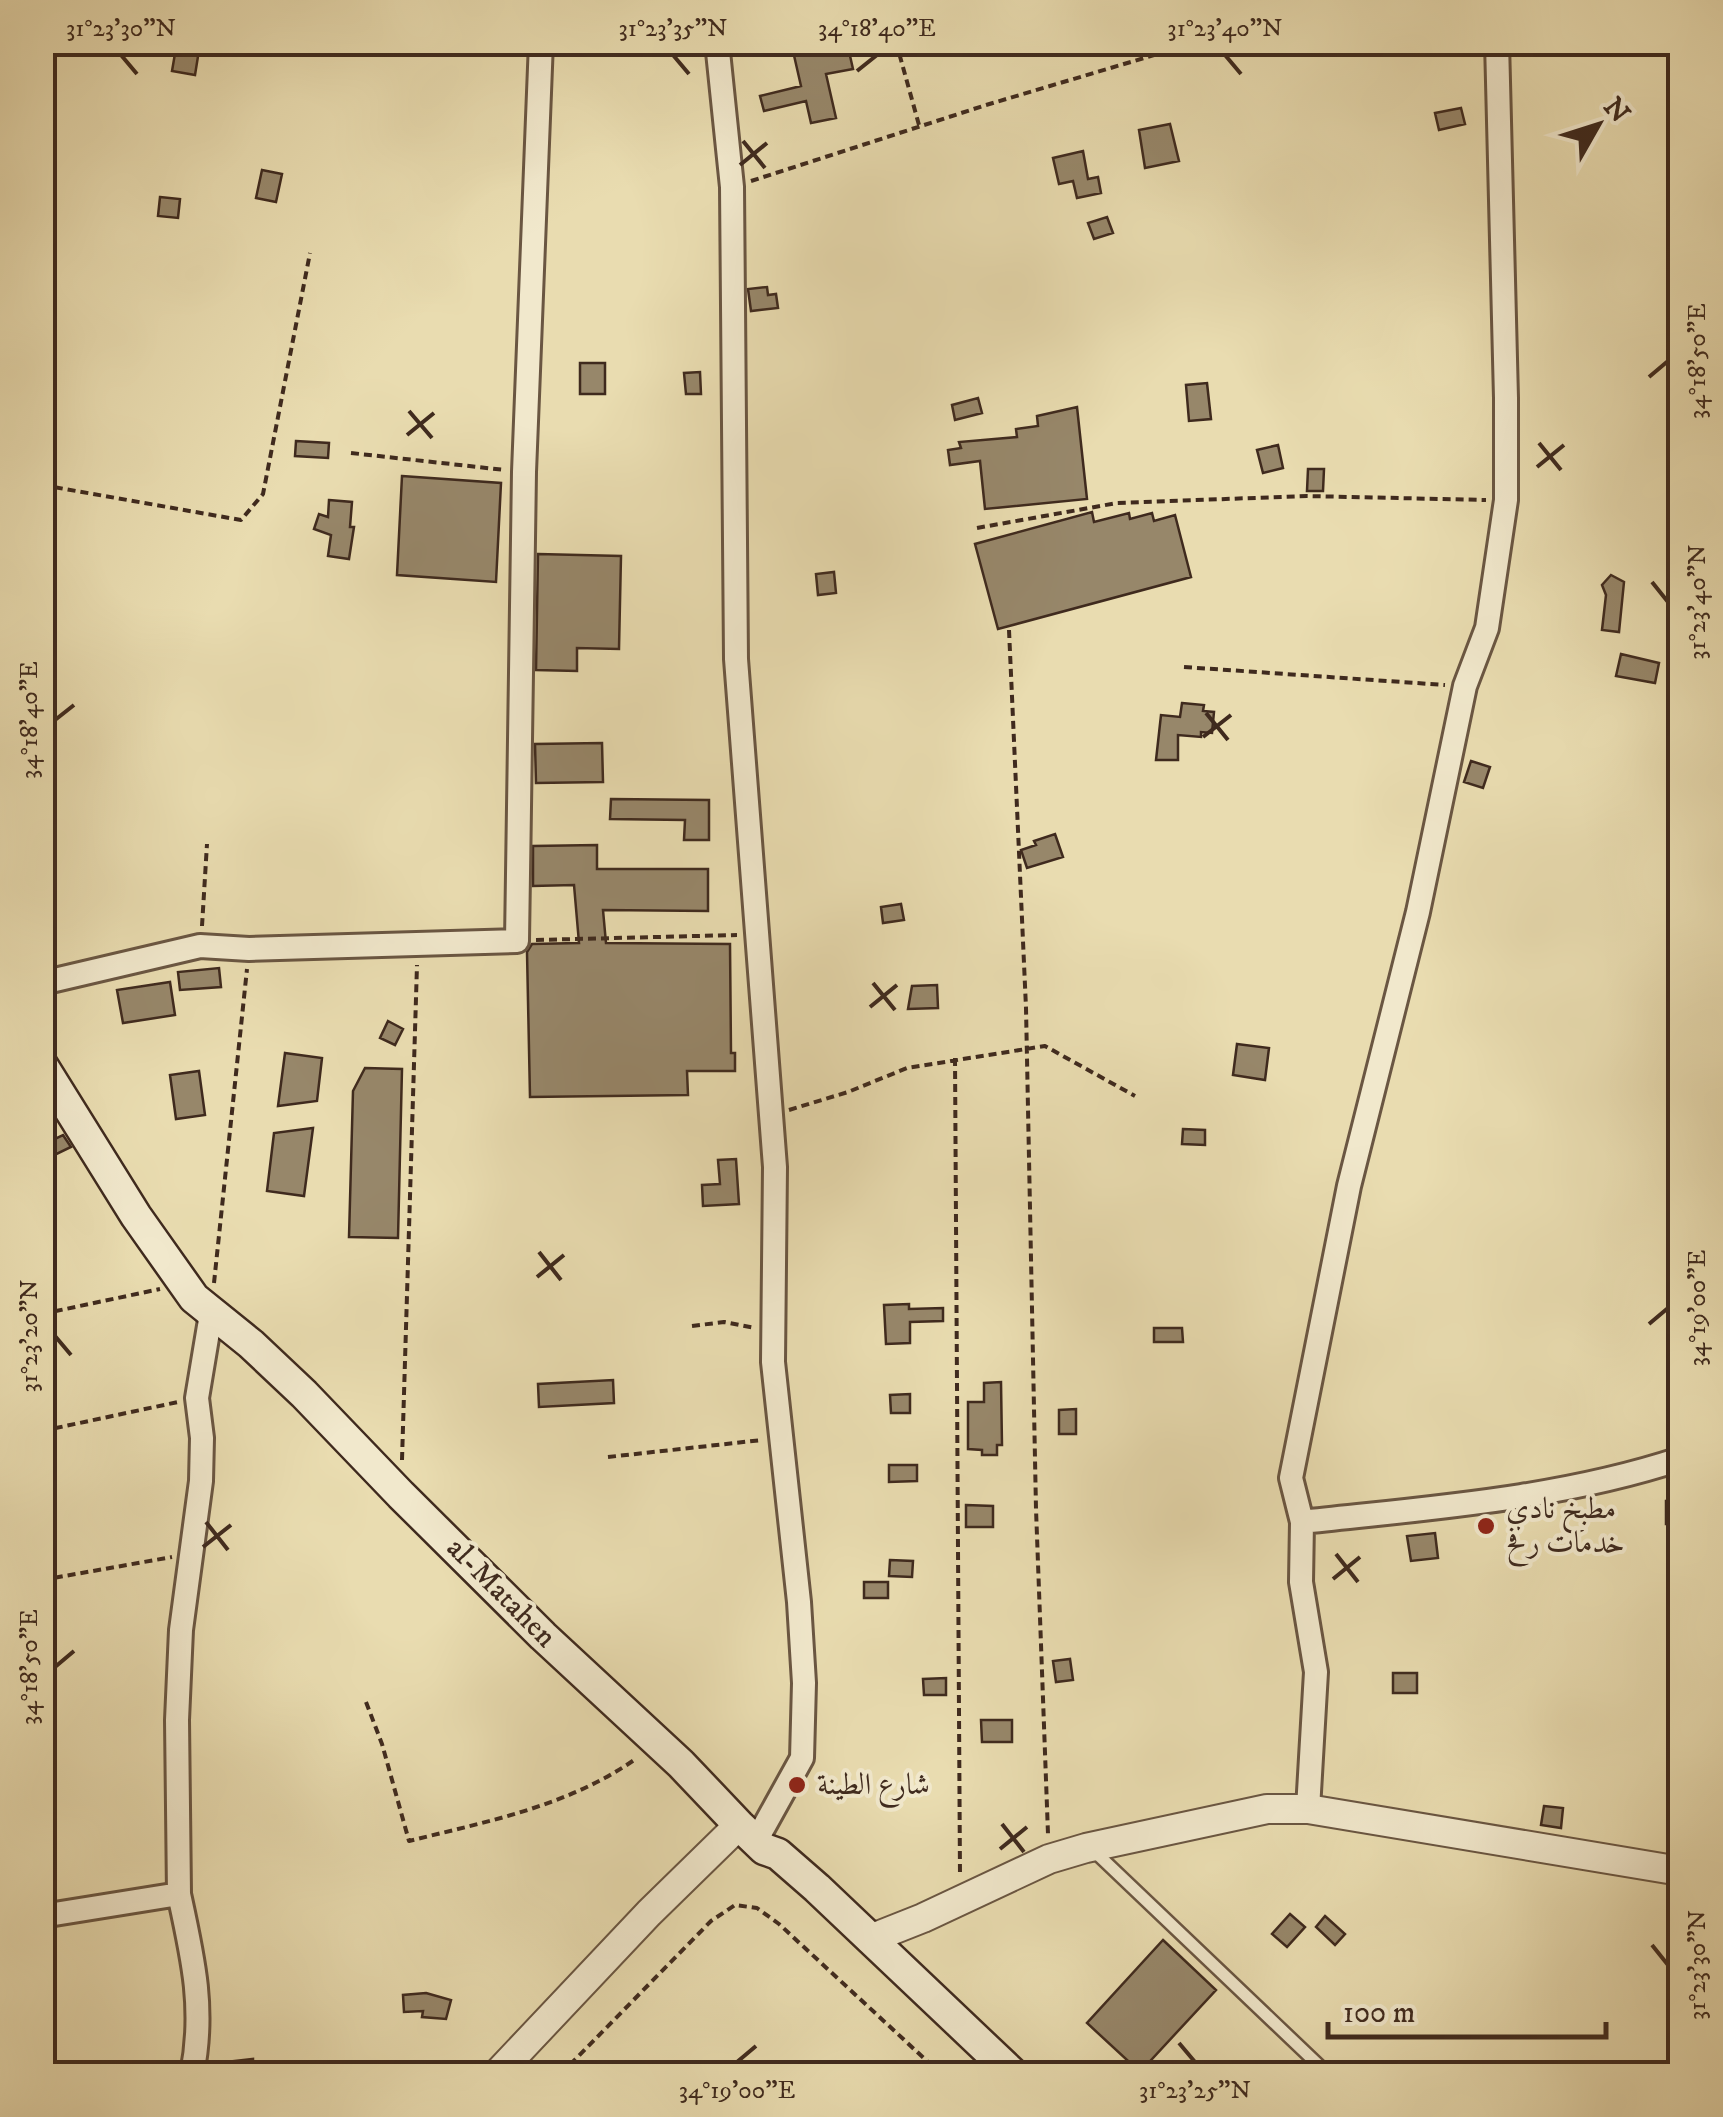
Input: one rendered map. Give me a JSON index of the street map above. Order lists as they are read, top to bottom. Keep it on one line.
{"streets":{"main road":["al-Matahen"]},"places":["مطبخ نادي خدمات رفح","شارع الطينة"],"scale_bar":"100 m","north":"top right","coordinates":["31°23'30\"N","31°23'35\"N","34°18'40\"E","31°23'40\"N","34°18'50\"E","34°19'00\"E","31°23'20\"N","31°23'25\"N"]}
